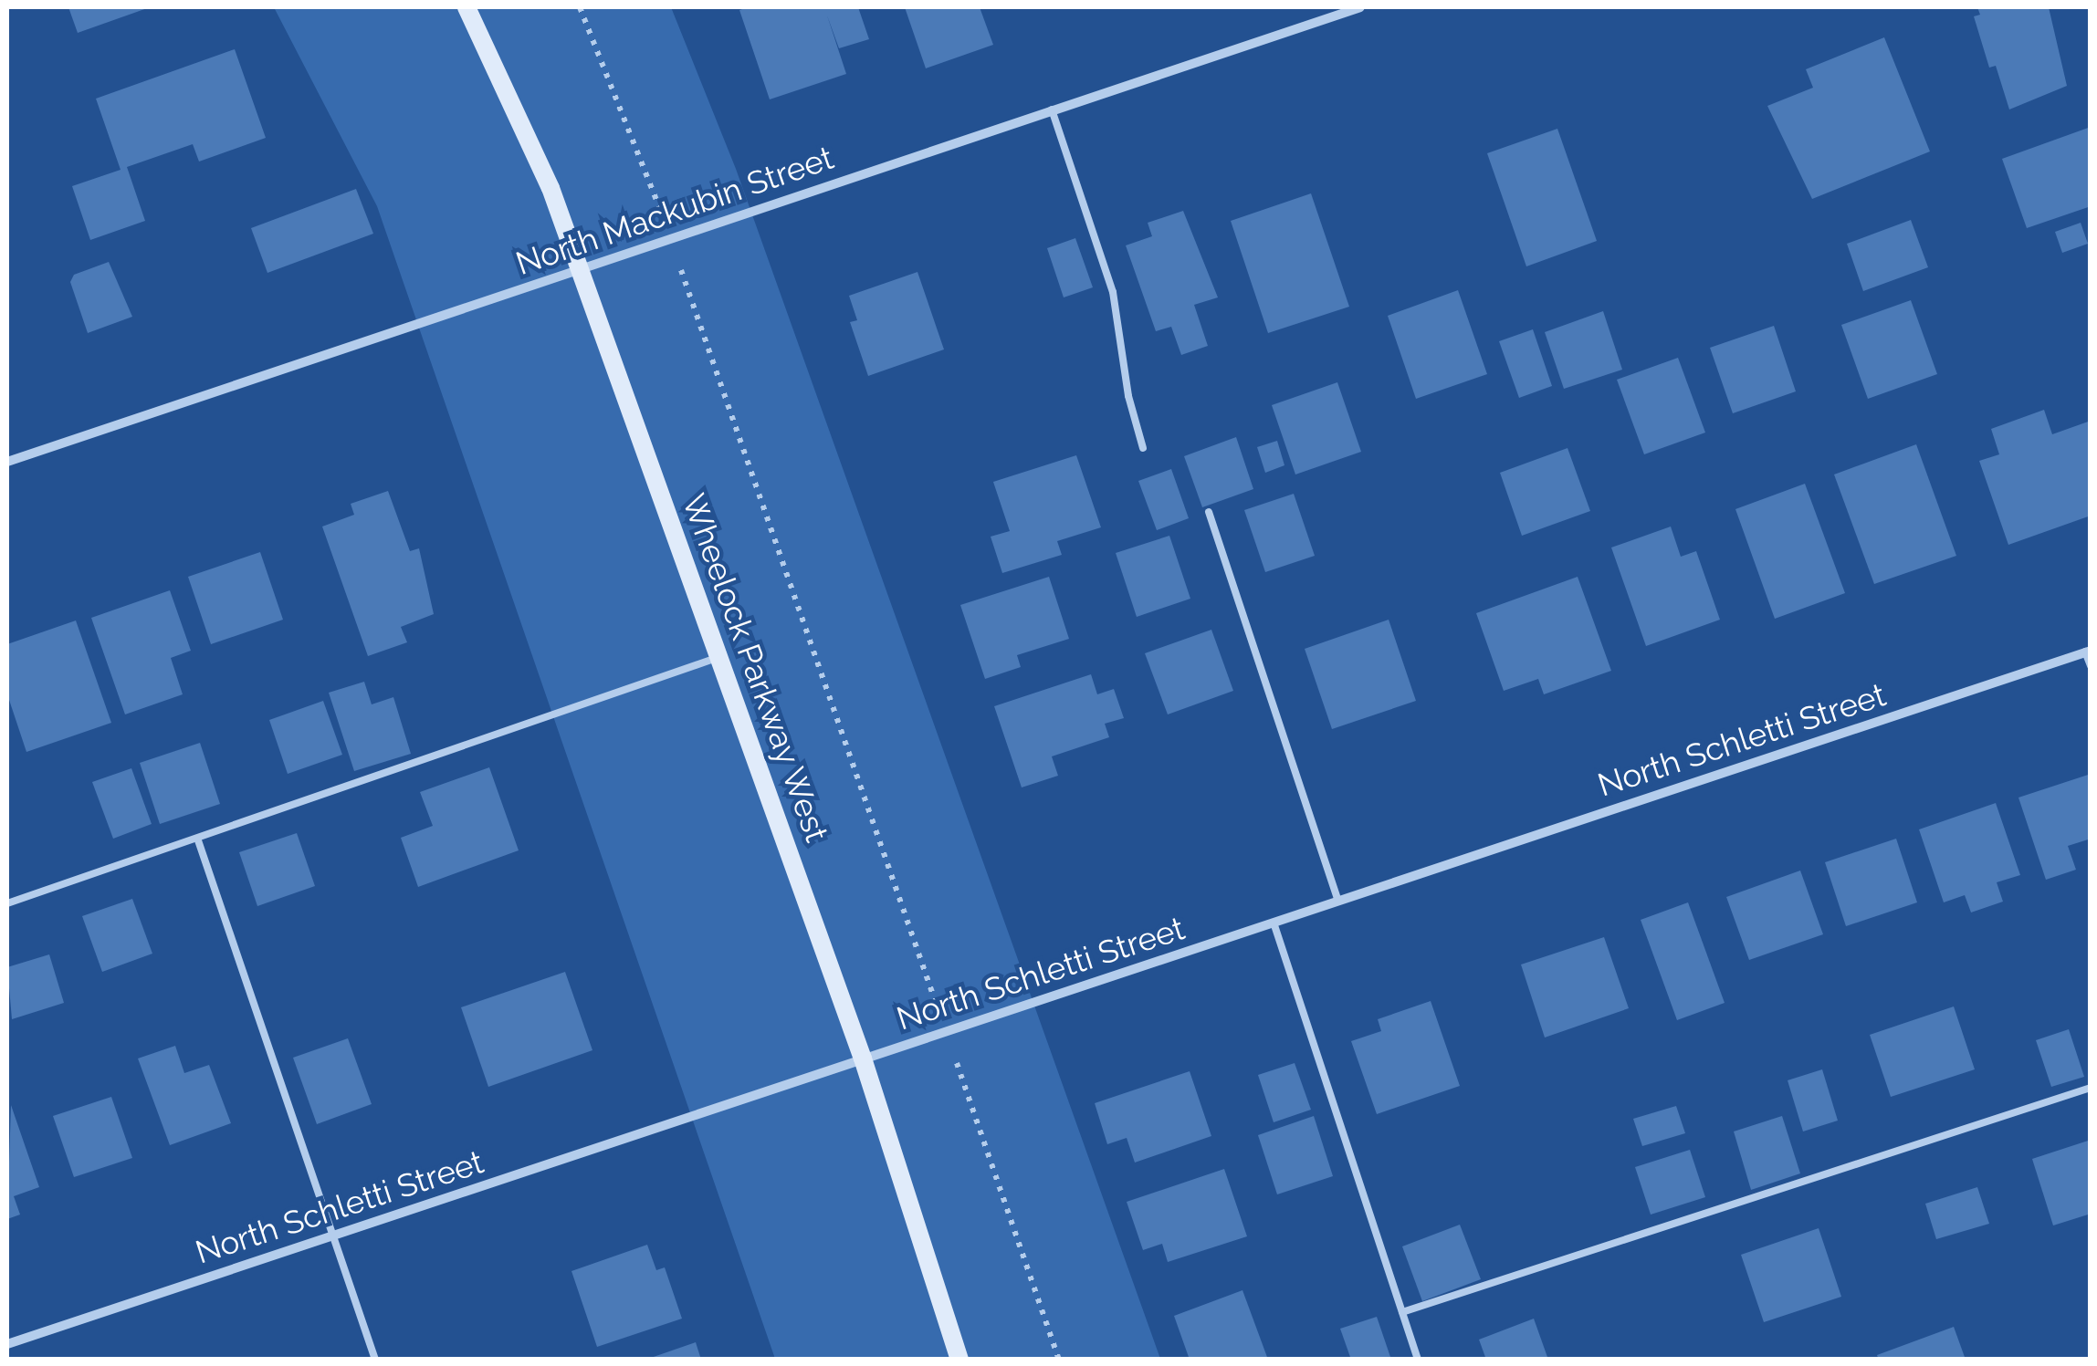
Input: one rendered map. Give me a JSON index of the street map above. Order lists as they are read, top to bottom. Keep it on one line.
{"streets":{"street":["North Mackubin Street","Wheelock Parkway West","North Schletti Street"]},"crossings":[["North Mackubin Street","Wheelock Parkway West"],["Wheelock Parkway West","North Schletti Street"]]}
